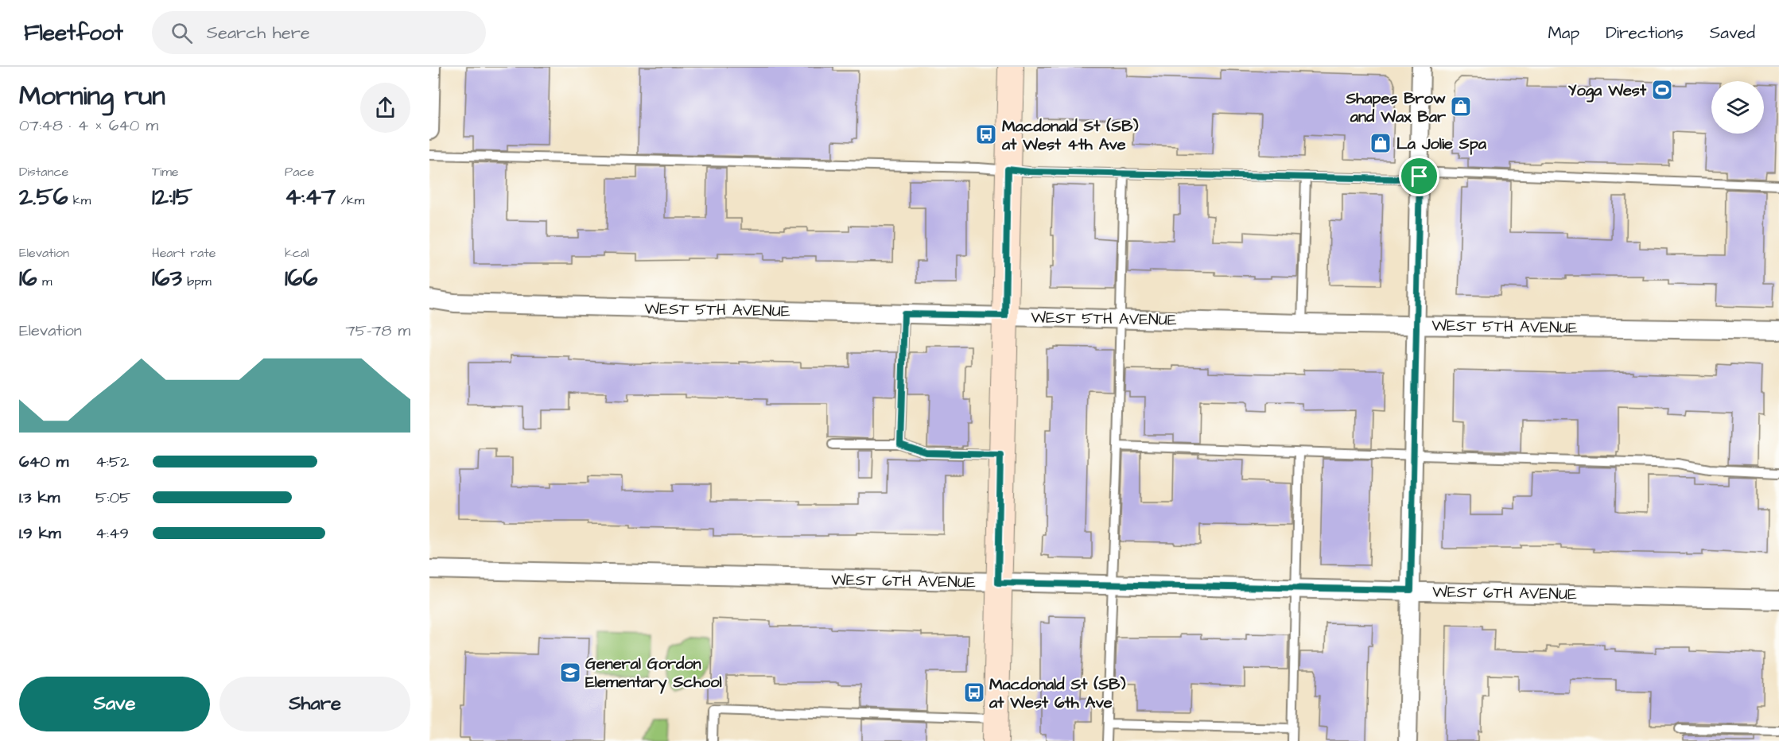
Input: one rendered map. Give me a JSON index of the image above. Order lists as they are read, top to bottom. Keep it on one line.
{"streets":{"street":["WEST 5TH AVENUE","WEST 6TH AVENUE"]},"places":{"sports":["Yoga West"],"shop":["Shapes Brow and Wax Bar","La Jolie Spa"],"bus stop":["Macdonald St (SB) at West 4th Ave","Macdonald St (SB) at West 6th Ave"],"school or university":["General Gordon Elementary School"]},"page":{"header":"Fleetfoot","search":"Search here","nav":["Map","Directions","Saved"],"heading":["Morning run","07:48 · 4 × 640 m"],"stats":[["Distance","2.56 km"],["Time","12:15"],["Pace","4:47 /km"],["Elevation","16 m"],["Heart rate","163 bpm"],["kcal","166"]],"chart":["Elevation","75–78 m"],"list":[{"name":"640 m","note":"4:52"},{"name":"1.3 km","note":"5:05"},{"name":"1.9 km","note":"4:49"}],"buttons":["Save","Share"]}}
